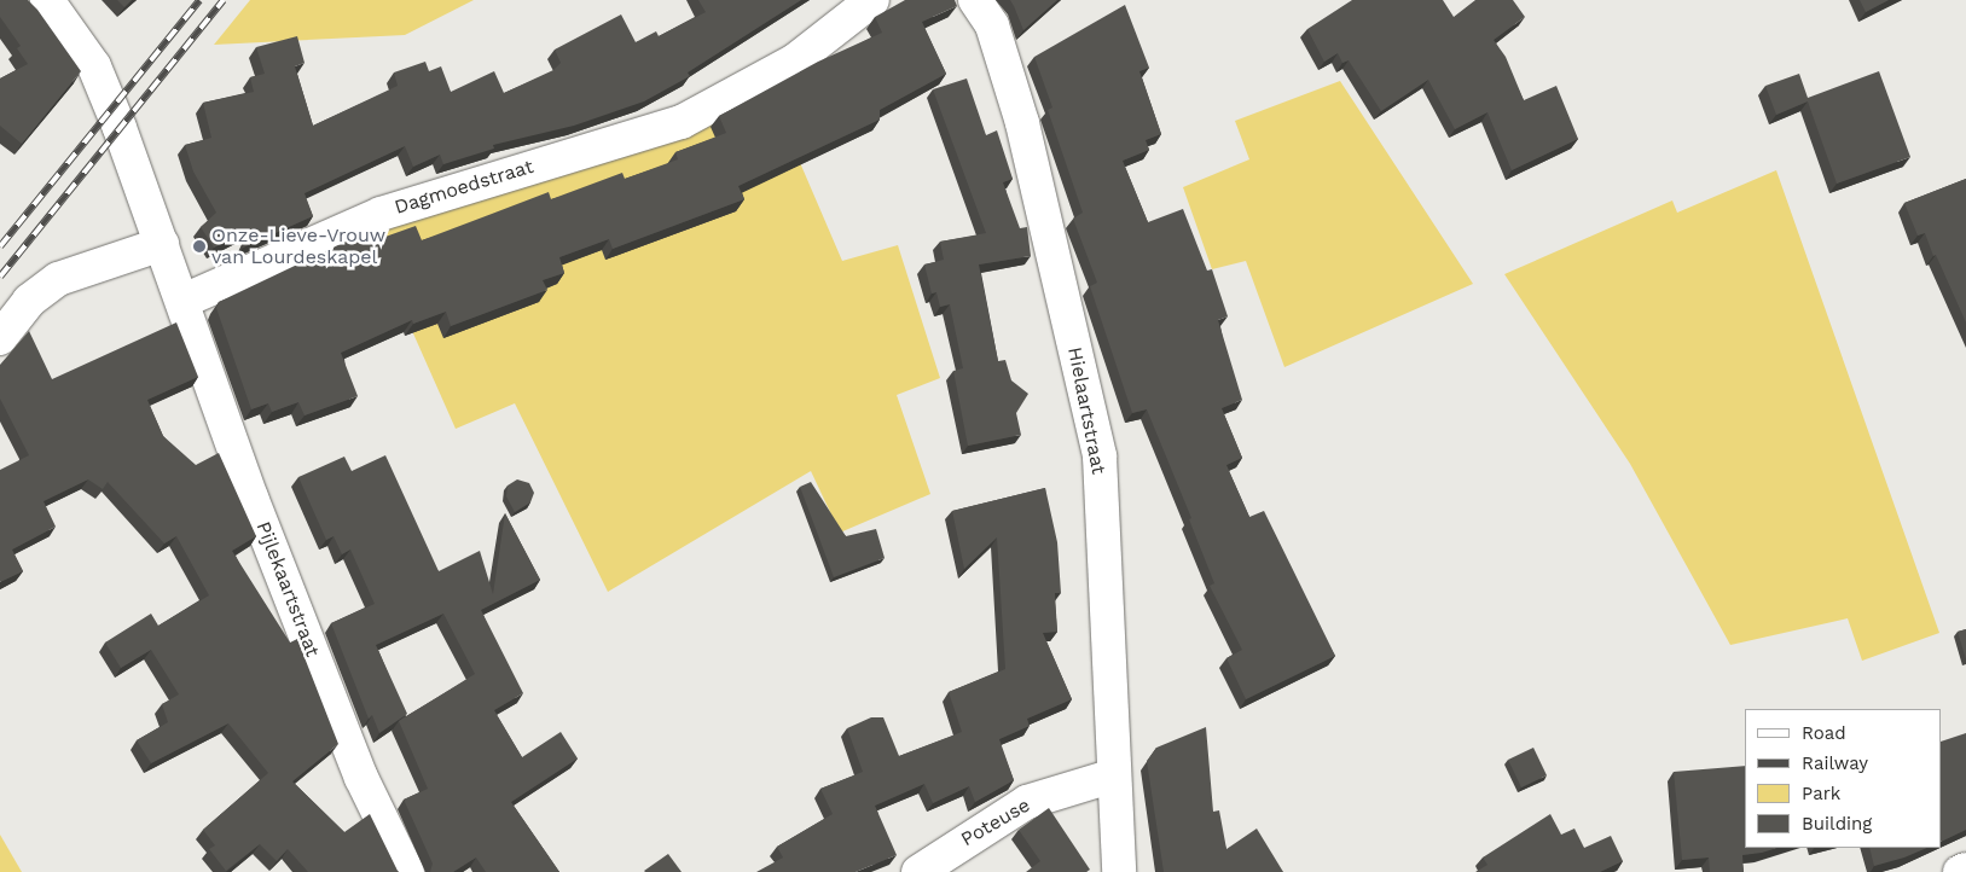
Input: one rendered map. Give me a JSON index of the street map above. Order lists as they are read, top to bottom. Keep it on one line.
{"streets":{"street":["Dagmoedstraat","Hielaartstraat","Pijlekaartstraat","Poteuse"]},"crossings":[["Dagmoedstraat","Pijlekaartstraat"],["Hielaartstraat","Poteuse"]],"places":["Onze-Lieve-Vrouw van Lourdeskapel"],"legend":["Road","Railway","Park","Building"]}
